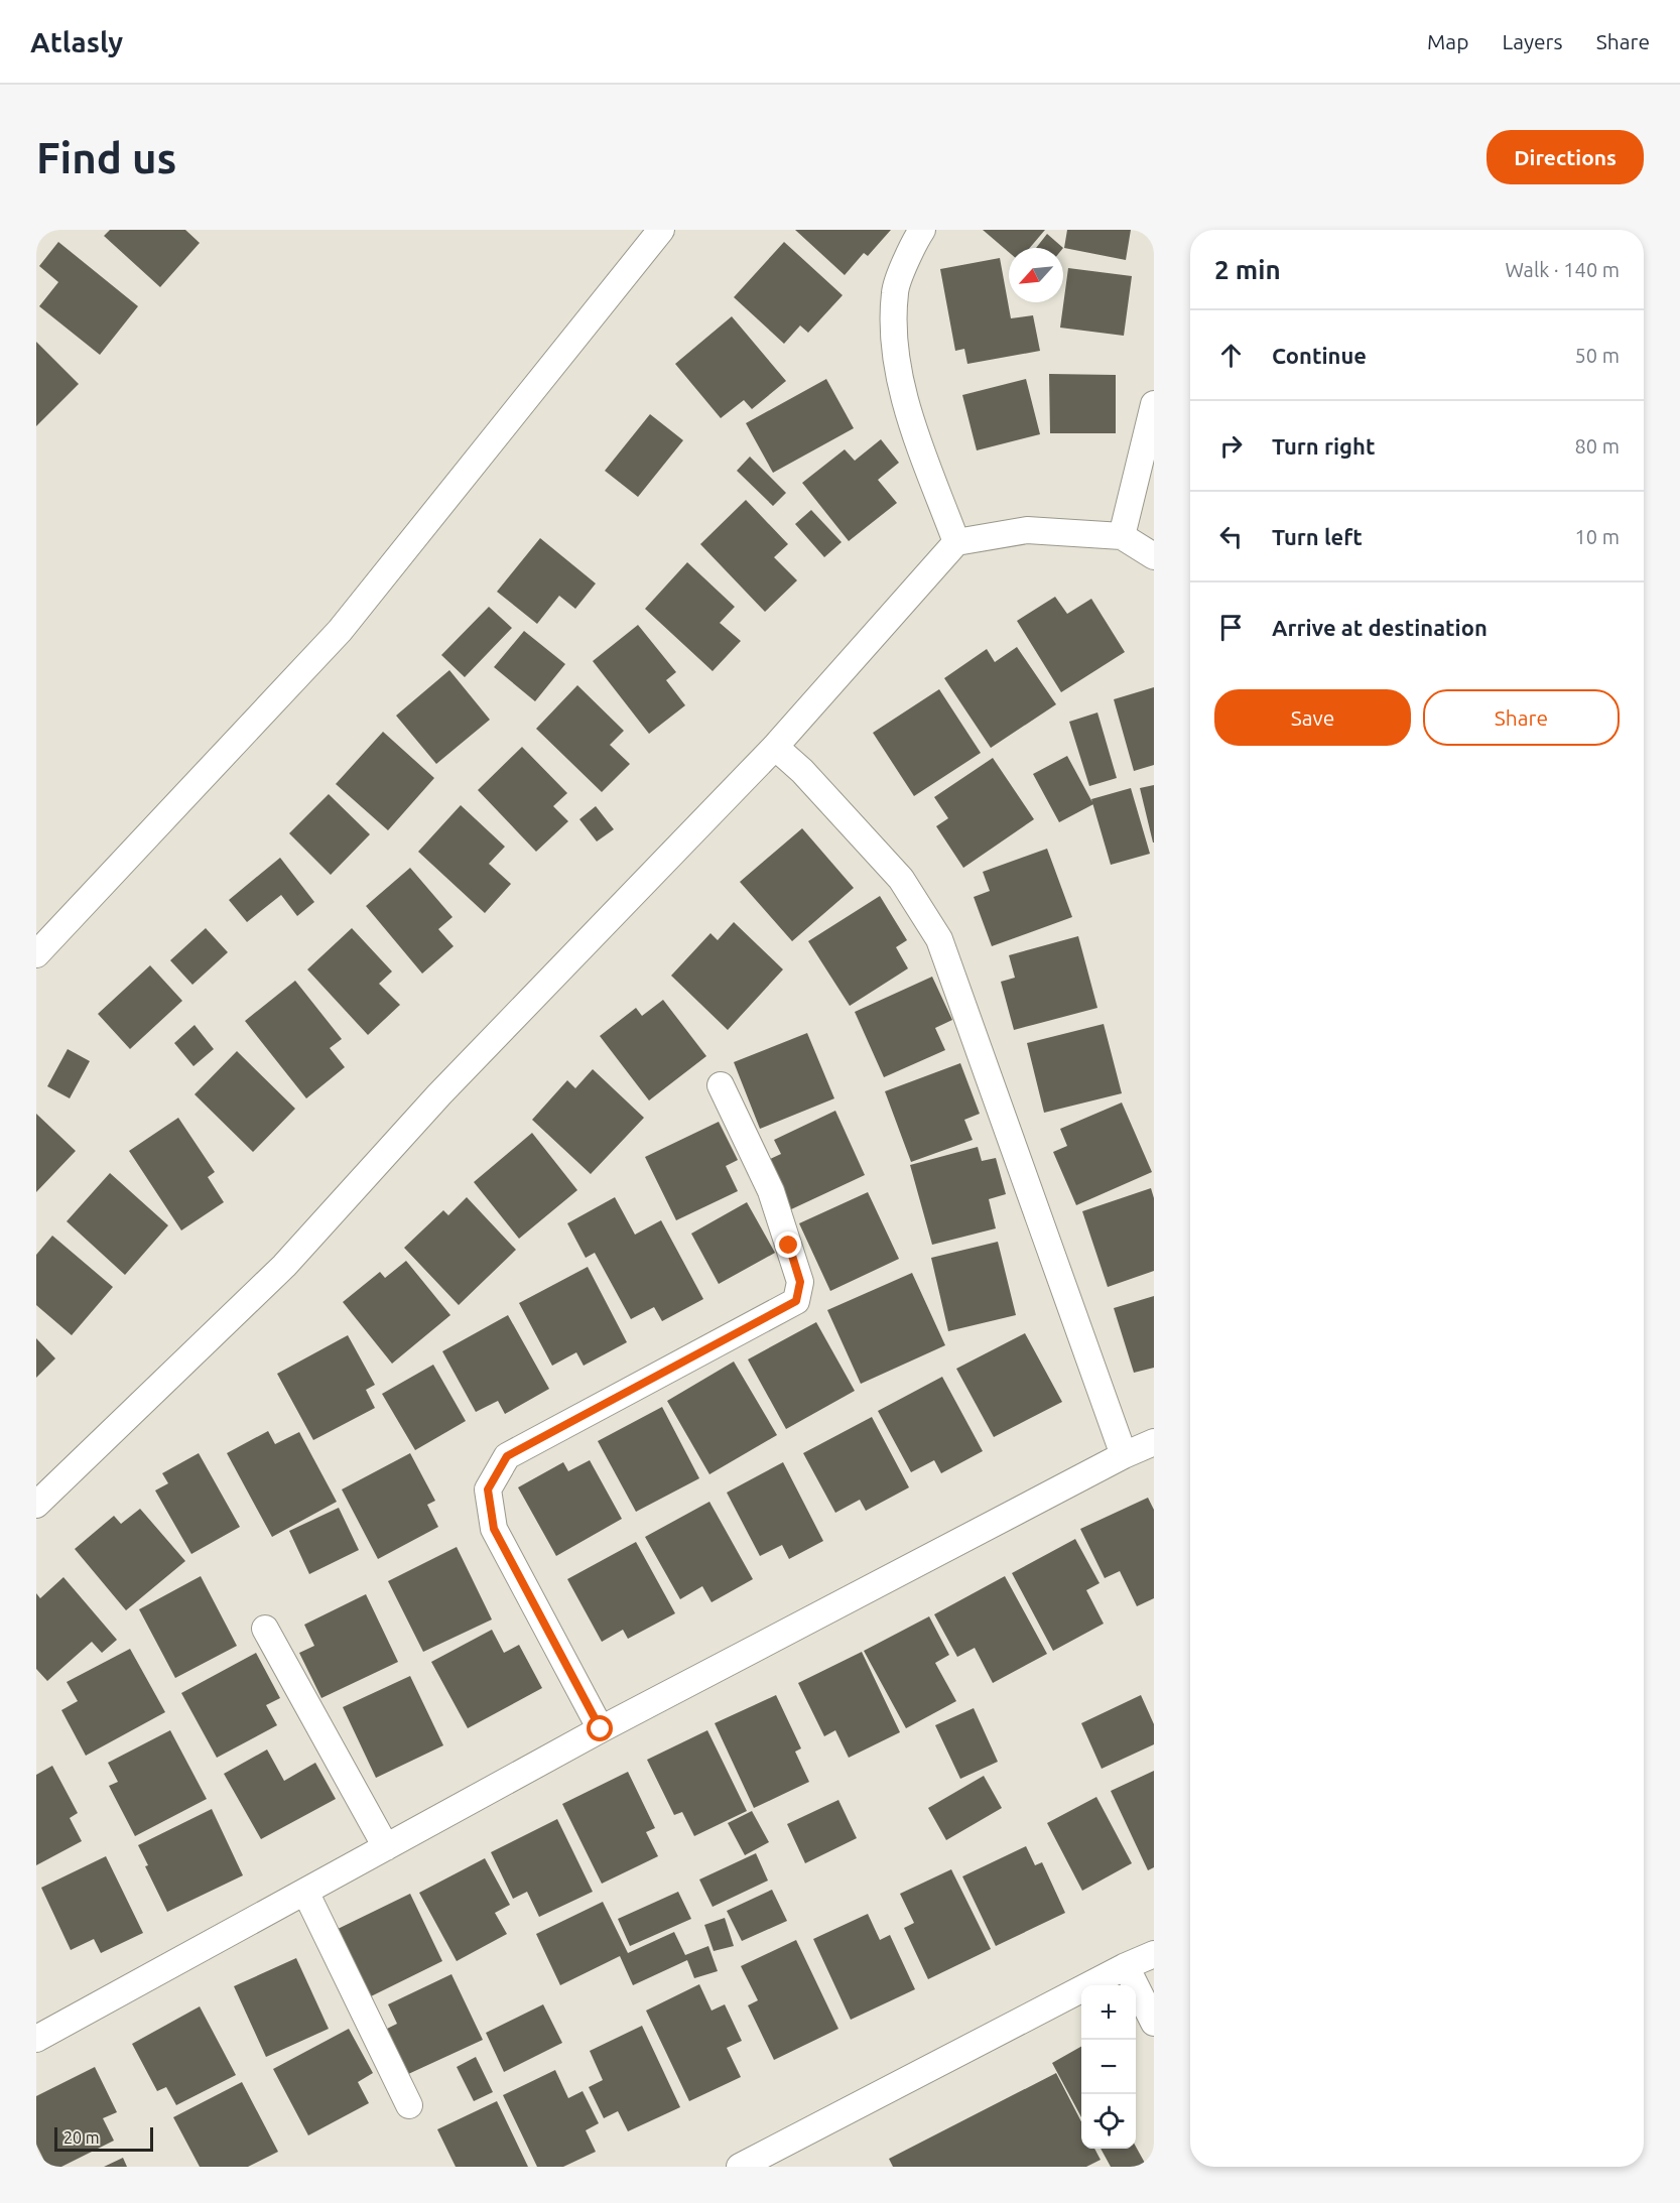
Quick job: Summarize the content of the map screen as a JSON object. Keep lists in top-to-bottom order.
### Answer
{
  "scale_bar": "20 m",
  "north": "bottom left",
  "page": {
    "header": "Atlasly",
    "nav": ["Map", "Layers", "Share"],
    "buttons": [
      "Directions",
      ["Save", "Share"]
    ],
    "title": "Find us",
    "heading": ["2 min", "Walk · 140 m"],
    "list": [
      ["Continue", "50 m"],
      ["Turn right", "80 m"],
      ["Turn left", "10 m"],
      "Arrive at destination"
    ],
    "map_buttons": ["+", "−"],
    "scale": "20 m"
  }
}
